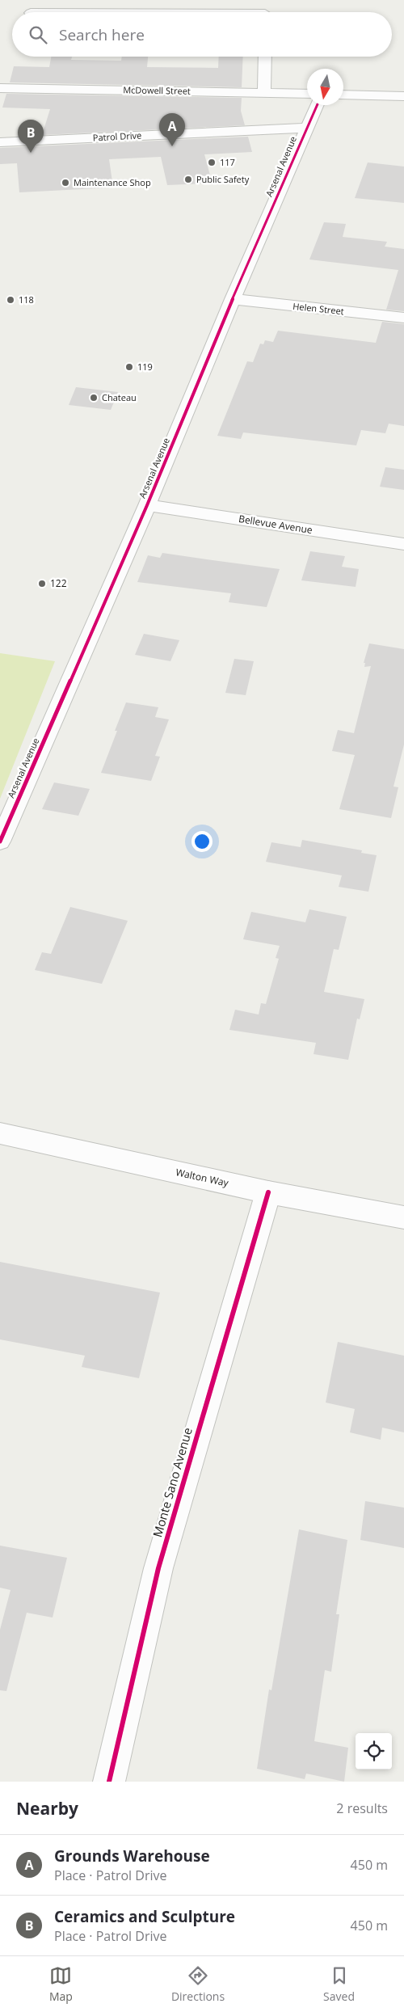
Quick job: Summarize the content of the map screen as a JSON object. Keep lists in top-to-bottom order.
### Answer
{
  "streets": {
    "street": [
      "McDowell Street",
      "Patrol Drive",
      "Arsenal Avenue",
      "Helen Street",
      "Bellevue Avenue",
      "Walton Way",
      "Monte Sano Avenue"
    ]
  },
  "crossings": [
    ["Patrol Drive", "Arsenal Avenue"],
    ["Arsenal Avenue", "Helen Street"],
    ["Arsenal Avenue", "Bellevue Avenue"],
    ["Walton Way", "Monte Sano Avenue"]
  ],
  "places": [
    "117",
    "Public Safety",
    "Maintenance Shop",
    "118",
    "119",
    "Chateau",
    "122"
  ],
  "north": "bottom",
  "page": {
    "search": "Search here",
    "pins": ["A", "B"],
    "heading": ["Nearby", "2 results"],
    "list": [
      {
        "mark": "A",
        "name": "Grounds Warehouse",
        "note": "Place · Patrol Drive",
        "value": "450 m"
      },
      {
        "mark": "B",
        "name": "Ceramics and Sculpture",
        "note": "Place · Patrol Drive",
        "value": "450 m"
      }
    ],
    "nav": ["Map", "Directions", "Saved"]
  }
}
